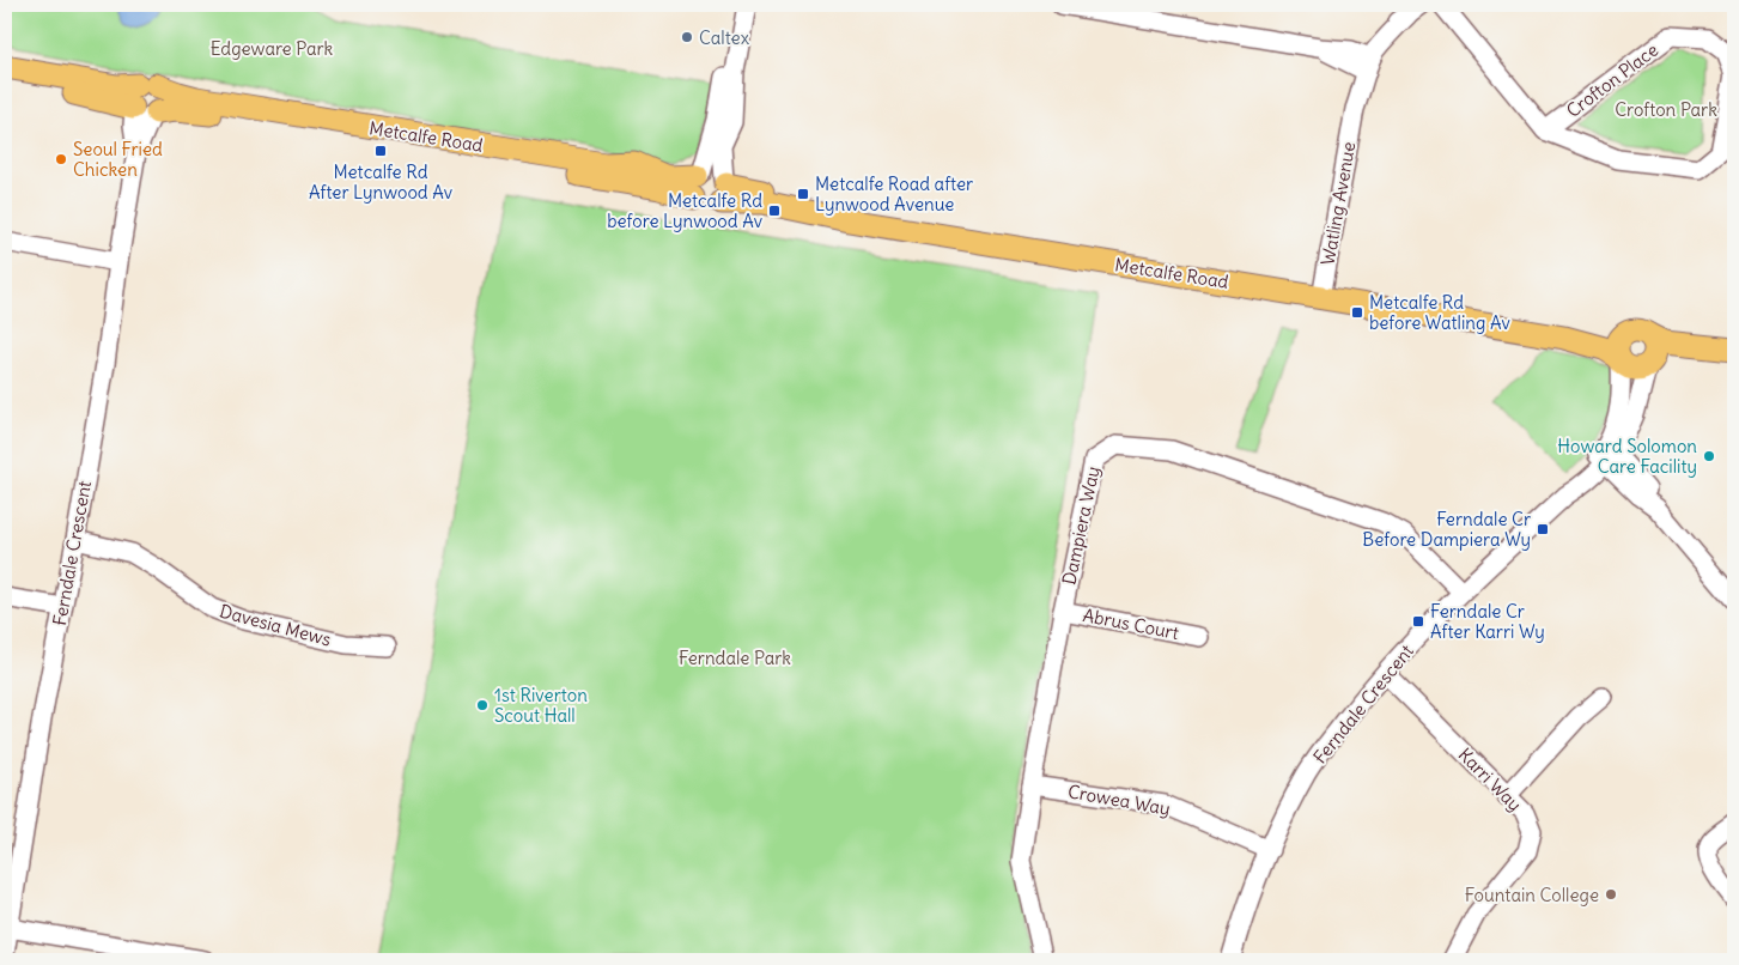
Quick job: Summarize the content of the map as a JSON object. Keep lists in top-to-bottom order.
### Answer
{
  "streets": {
    "main road": ["Metcalfe Road"],
    "street": [
      "Crofton Place",
      "Watling Avenue",
      "Dampiera Way",
      "Ferndale Crescent",
      "Abrus Court",
      "Davesia Mews",
      "Karri Way",
      "Crowea Way"
    ]
  },
  "crossings": [
    ["Metcalfe Road", "Watling Avenue"],
    ["Metcalfe Road", "Ferndale Crescent"],
    ["Dampiera Way", "Ferndale Crescent"],
    ["Dampiera Way", "Abrus Court"],
    ["Dampiera Way", "Crowea Way"],
    ["Ferndale Crescent", "Davesia Mews"],
    ["Ferndale Crescent", "Karri Way"],
    ["Ferndale Crescent", "Crowea Way"]
  ],
  "parks": ["Edgeware Park", "Crofton Park", "Ferndale Park"],
  "places": {
    "other": [
      "Caltex",
      "Seoul Fried Chicken",
      "Howard Solomon Care Facility",
      "1st Riverton Scout Hall",
      "Fountain College"
    ],
    "transit": [
      "Metcalfe Rd After Lynwood Av",
      "Metcalfe Road after Lynwood Avenue",
      "Metcalfe Rd before Lynwood Av",
      "Metcalfe Rd before Watling Av",
      "Ferndale Cr Before Dampiera Wy",
      "Ferndale Cr After Karri Wy"
    ]
  }
}
